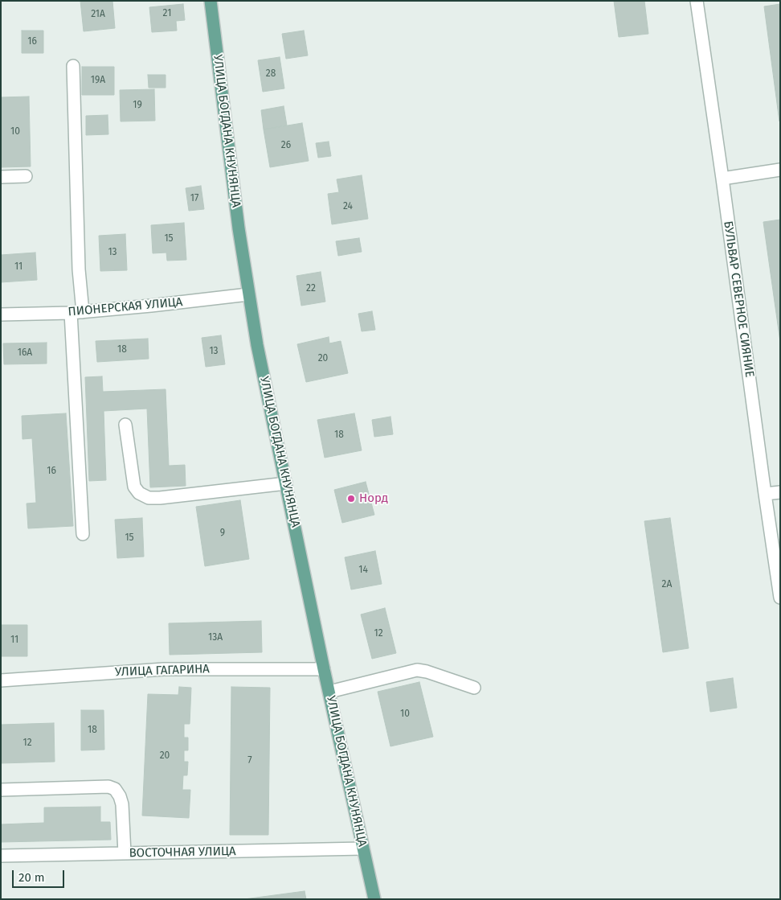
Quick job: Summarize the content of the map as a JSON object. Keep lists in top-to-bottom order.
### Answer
{
  "streets": {
    "main road": ["УЛИЦА БОГДАНА КНУНЯНЦА"],
    "street": [
      "БУЛЬВАР СЕВЕРНОЕ СИЯНИЕ",
      "ПИОНЕРСКАЯ УЛИЦА",
      "УЛИЦА ГАГАРИНА",
      "ВОСТОЧНАЯ УЛИЦА"
    ]
  },
  "crossings": [
    ["УЛИЦА БОГДАНА КНУНЯНЦА", "ПИОНЕРСКАЯ УЛИЦА"],
    ["УЛИЦА БОГДАНА КНУНЯНЦА", "УЛИЦА ГАГАРИНА"],
    ["УЛИЦА БОГДАНА КНУНЯНЦА", "ВОСТОЧНАЯ УЛИЦА"]
  ],
  "places": ["Норд"],
  "house_numbers": [
    "21",
    "21А",
    "16",
    "28",
    "19А",
    "19",
    "10",
    "26",
    "17",
    "24",
    "15",
    "13",
    "11",
    "22",
    "18",
    "13",
    "16А",
    "20",
    "18",
    "16",
    "9",
    "15",
    "14",
    "2А",
    "12",
    "13А",
    "11",
    "10",
    "18",
    "12",
    "20",
    "7"
  ],
  "scale_bar": "20 m"
}
